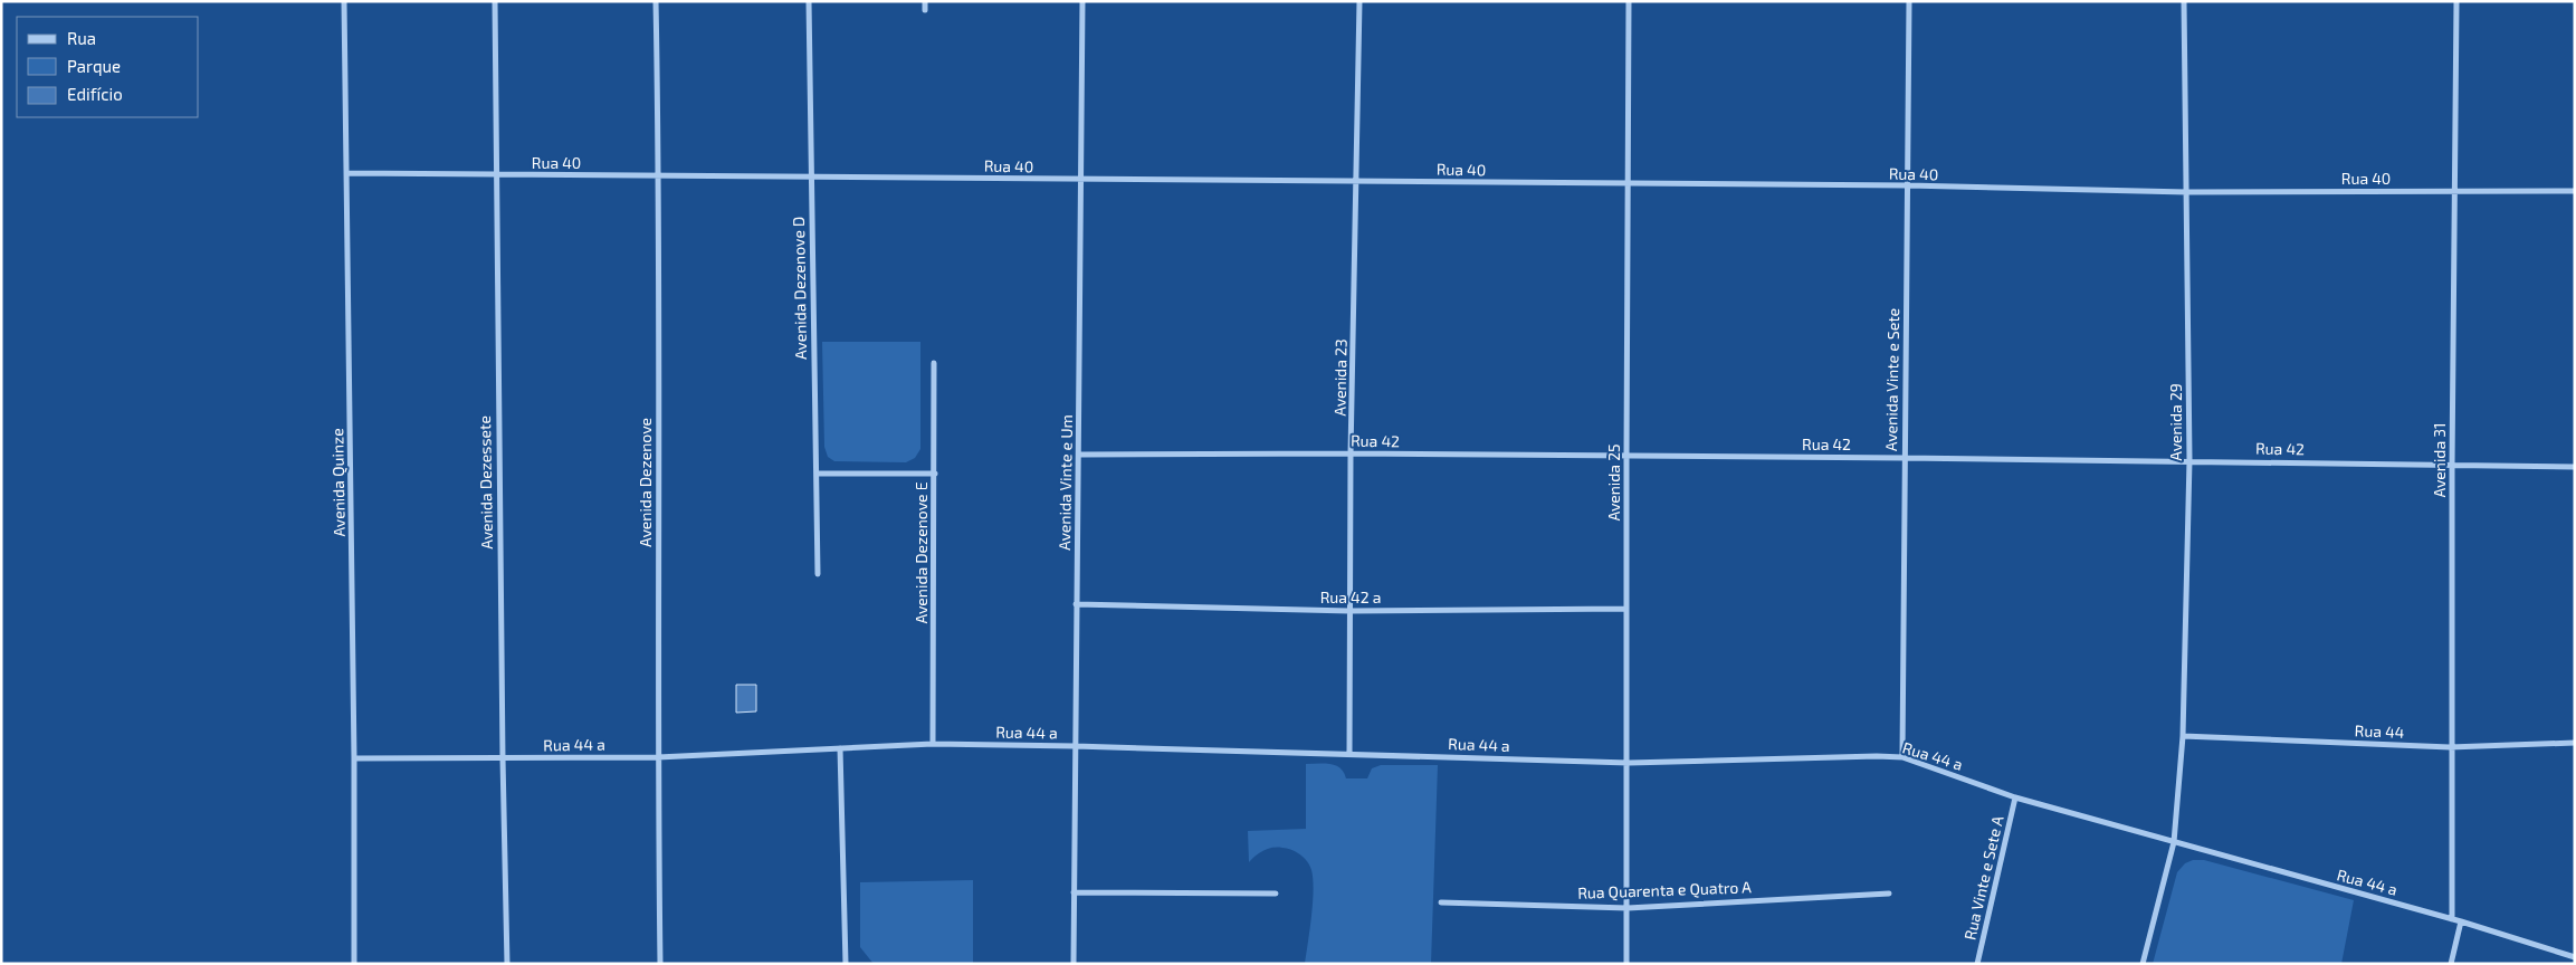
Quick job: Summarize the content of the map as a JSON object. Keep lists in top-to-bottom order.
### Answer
{
  "streets": {
    "street": [
      "Rua 40",
      "Avenida Dezenove D",
      "Avenida 23",
      "Avenida Vinte e Sete",
      "Avenida 29",
      "Rua 42",
      "Avenida 31",
      "Avenida Quinze",
      "Avenida Dezessete",
      "Avenida Dezenove",
      "Avenida Vinte e Um",
      "Avenida 25",
      "Avenida Dezenove E",
      "Rua 42 a",
      "Rua 44",
      "Rua 44 a",
      "Rua Vinte e Sete A",
      "Rua Quarenta e Quatro A"
    ]
  },
  "crossings": [
    ["Rua 40", "Avenida Dezenove D"],
    ["Rua 40", "Avenida 23"],
    ["Rua 40", "Avenida Vinte e Sete"],
    ["Rua 40", "Avenida 29"],
    ["Rua 40", "Avenida 31"],
    ["Rua 40", "Avenida Quinze"],
    ["Rua 40", "Avenida Dezessete"],
    ["Rua 40", "Avenida Dezenove"],
    ["Rua 40", "Avenida Vinte e Um"],
    ["Rua 40", "Avenida 25"],
    ["Avenida 23", "Rua 42"],
    ["Avenida 23", "Rua 42 a"],
    ["Avenida 23", "Rua 44 a"],
    ["Avenida Vinte e Sete", "Rua 42"],
    ["Avenida Vinte e Sete", "Rua 44 a"],
    ["Avenida 29", "Rua 42"],
    ["Avenida 29", "Rua 44"],
    ["Avenida 29", "Rua 44 a"],
    ["Rua 42", "Avenida 31"],
    ["Rua 42", "Avenida Vinte e Um"],
    ["Rua 42", "Avenida 25"],
    ["Avenida 31", "Rua 44"],
    ["Avenida 31", "Rua 44 a"],
    ["Avenida Quinze", "Rua 44 a"],
    ["Avenida Dezessete", "Rua 44 a"],
    ["Avenida Dezenove", "Rua 44 a"],
    ["Avenida Vinte e Um", "Rua 42 a"],
    ["Avenida Vinte e Um", "Rua 44 a"],
    ["Avenida 25", "Rua 42 a"],
    ["Avenida 25", "Rua 44 a"],
    ["Avenida 25", "Rua Quarenta e Quatro A"],
    ["Avenida Dezenove E", "Rua 44 a"],
    ["Rua 44 a", "Rua Vinte e Sete A"]
  ],
  "legend": ["Rua", "Parque", "Edifício"]
}
